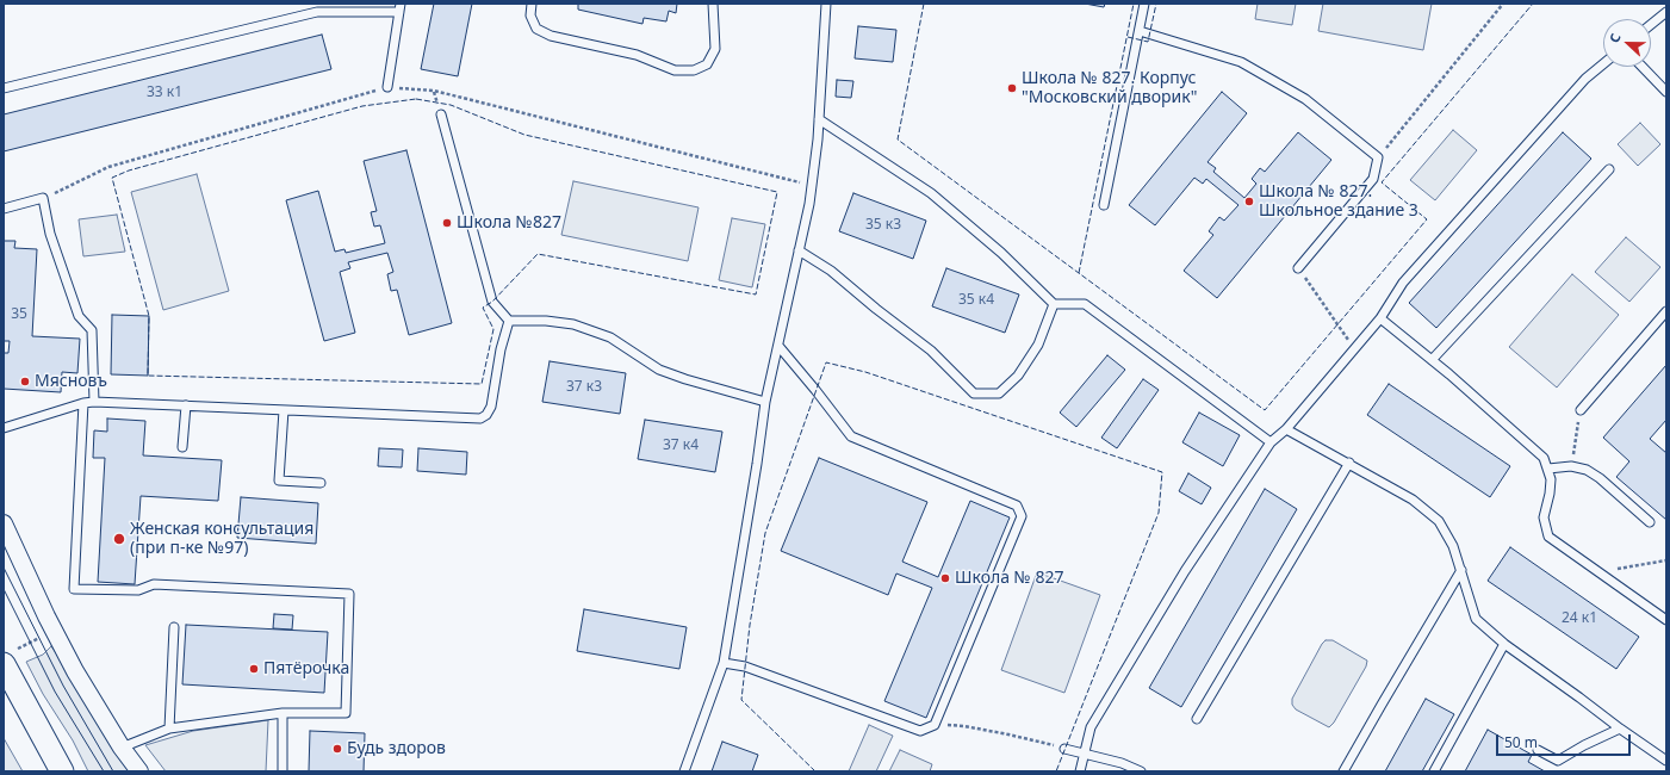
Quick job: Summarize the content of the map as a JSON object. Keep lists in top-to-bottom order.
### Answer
{
  "places": [
    "Школа № 827. Корпус \"Московский дворик\"",
    "Школа № 827. Школьное здание 3",
    "Школа №827",
    "Мясновъ",
    "Женская консультация (при п-ке №97)",
    "Школа № 827",
    "Пятёрочка",
    "Будь здоров"
  ],
  "house_numbers": [
    "33 к1",
    "35 к3",
    "35 к4",
    "35",
    "37 к3",
    "37 к4",
    "24 к1"
  ],
  "scale_bar": "50 m",
  "north": "left"
}
